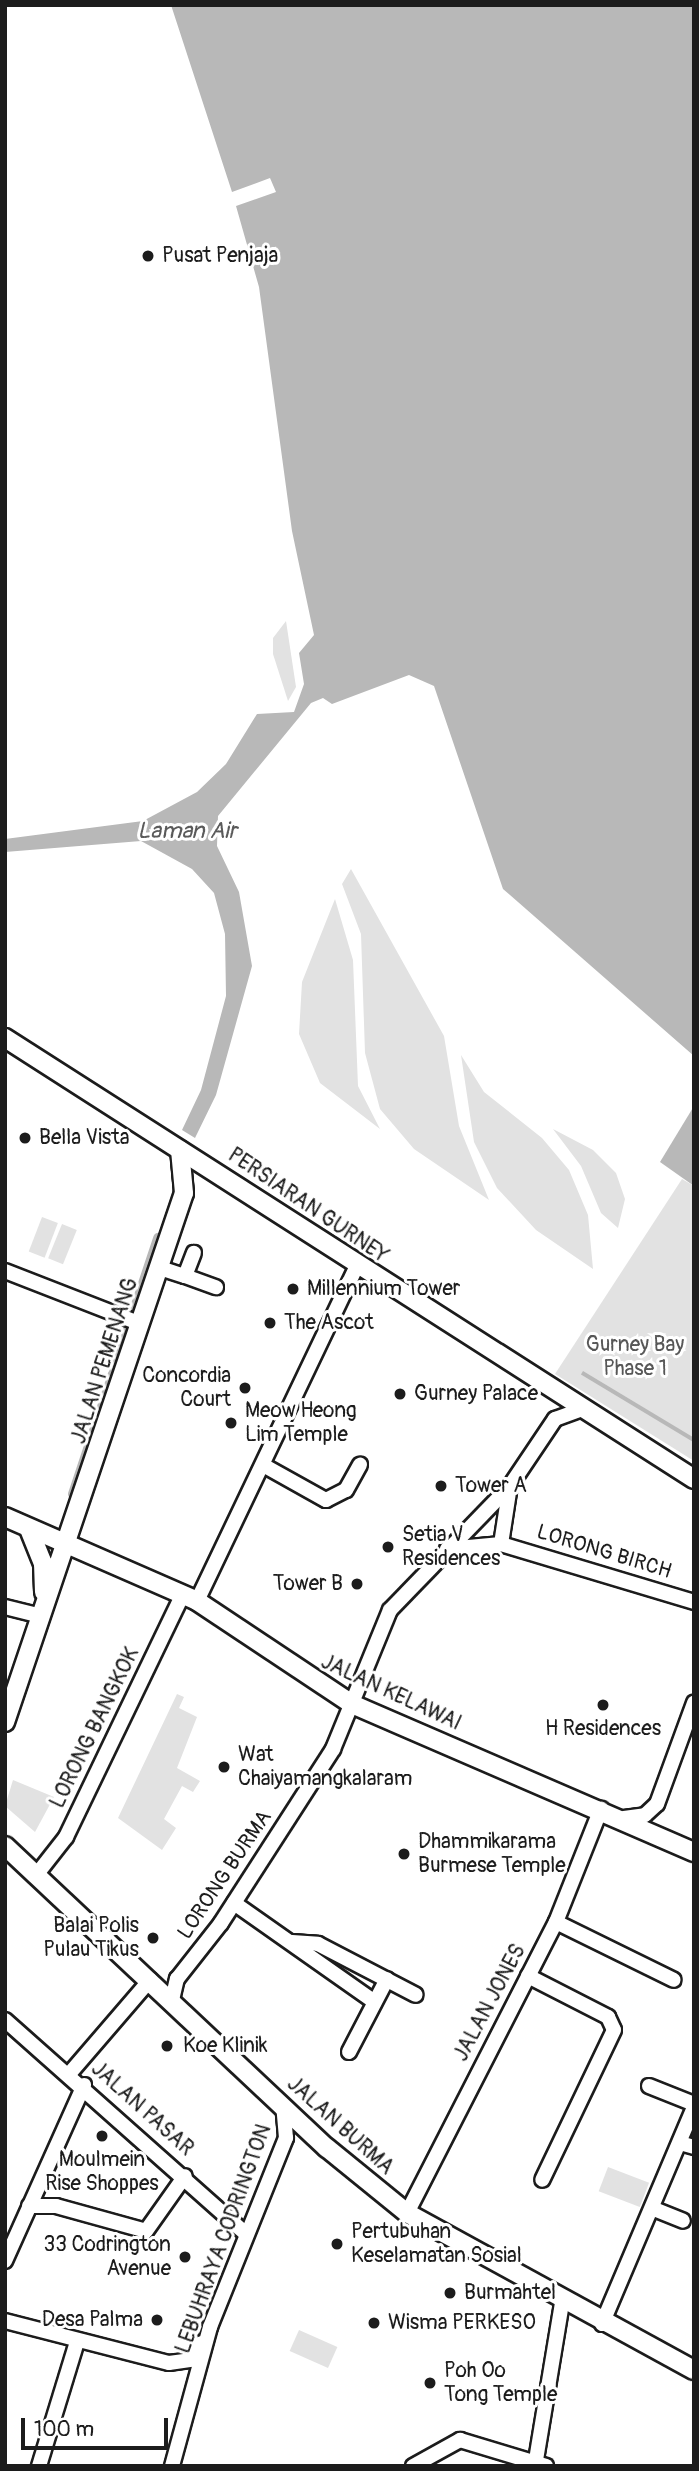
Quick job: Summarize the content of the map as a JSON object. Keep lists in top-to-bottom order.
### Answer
{
  "streets": {
    "main road": [
      "PERSIARAN GURNEY",
      "JALAN PEMENANG",
      "JALAN KELAWAI",
      "JALAN BURMA"
    ],
    "street": [
      "LORONG BIRCH",
      "LORONG BANGKOK",
      "LORONG BURMA",
      "JALAN JONES",
      "JALAN PASAR",
      "LEBUHRAYA CODRINGTON"
    ]
  },
  "crossings": [
    ["PERSIARAN GURNEY", "JALAN PEMENANG"],
    ["PERSIARAN GURNEY", "LORONG BANGKOK"],
    ["PERSIARAN GURNEY", "LORONG BURMA"],
    ["JALAN PEMENANG", "JALAN KELAWAI"],
    ["LORONG BIRCH", "LORONG BURMA"],
    ["JALAN KELAWAI", "LORONG BANGKOK"],
    ["JALAN KELAWAI", "LORONG BURMA"],
    ["JALAN KELAWAI", "JALAN JONES"],
    ["LORONG BANGKOK", "JALAN BURMA"],
    ["LORONG BURMA", "JALAN BURMA"],
    ["JALAN JONES", "JALAN BURMA"],
    ["JALAN PASAR", "LEBUHRAYA CODRINGTON"],
    ["JALAN BURMA", "LEBUHRAYA CODRINGTON"]
  ],
  "water": ["Laman Air"],
  "parks": ["Gurney Bay Phase 1"],
  "places": [
    "Pusat Penjaja",
    "Bella Vista",
    "Millennium Tower",
    "The Ascot",
    "Concordia Court",
    "Gurney Palace",
    "Meow Heong Lim Temple",
    "Tower A",
    "Setia V Residences",
    "Tower B",
    "H Residences",
    "Wat Chaiyamangkalaram",
    "Dhammikarama Burmese Temple",
    "Balai Polis Pulau Tikus",
    "Koe Klinik",
    "Moulmein Rise Shoppes",
    "Pertubuhan Keselamatan Sosial",
    "33 Codrington Avenue",
    "Burmahtel",
    "Desa Palma",
    "Wisma PERKESO",
    "Poh Oo Tong Temple"
  ],
  "scale_bar": "100 m"
}
